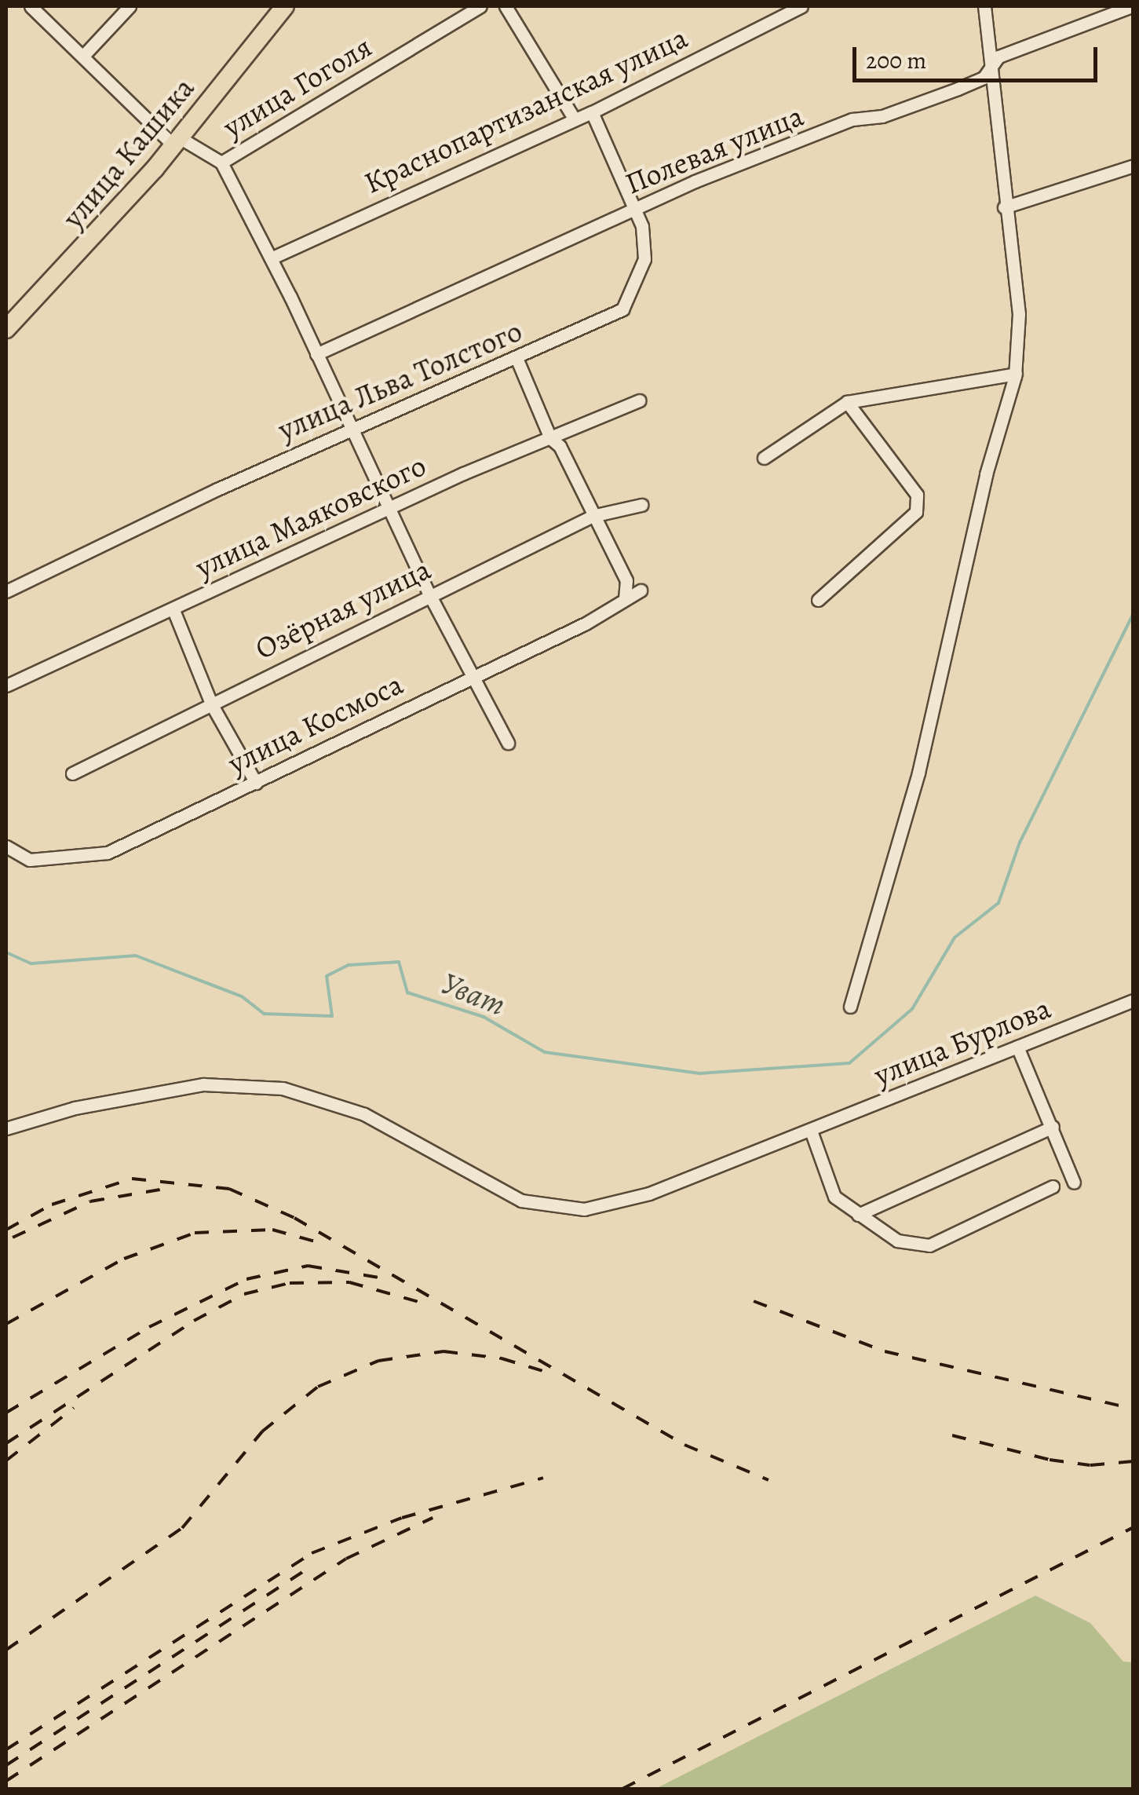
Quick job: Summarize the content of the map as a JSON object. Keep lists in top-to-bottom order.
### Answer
{
  "streets": {
    "highway": ["улица Кашика"],
    "street": [
      "улица Гоголя",
      "Краснопартизанская улица",
      "Полевая улица",
      "улица Льва Толстого",
      "улица Маяковского",
      "Озёрная улица",
      "улица Космоса",
      "улица Бурлова"
    ]
  },
  "crossings": [
    ["Краснопартизанская улица", "улица Льва Толстого"],
    ["Полевая улица", "улица Льва Толстого"]
  ],
  "water": ["Уват"],
  "scale_bar": "200 m"
}
